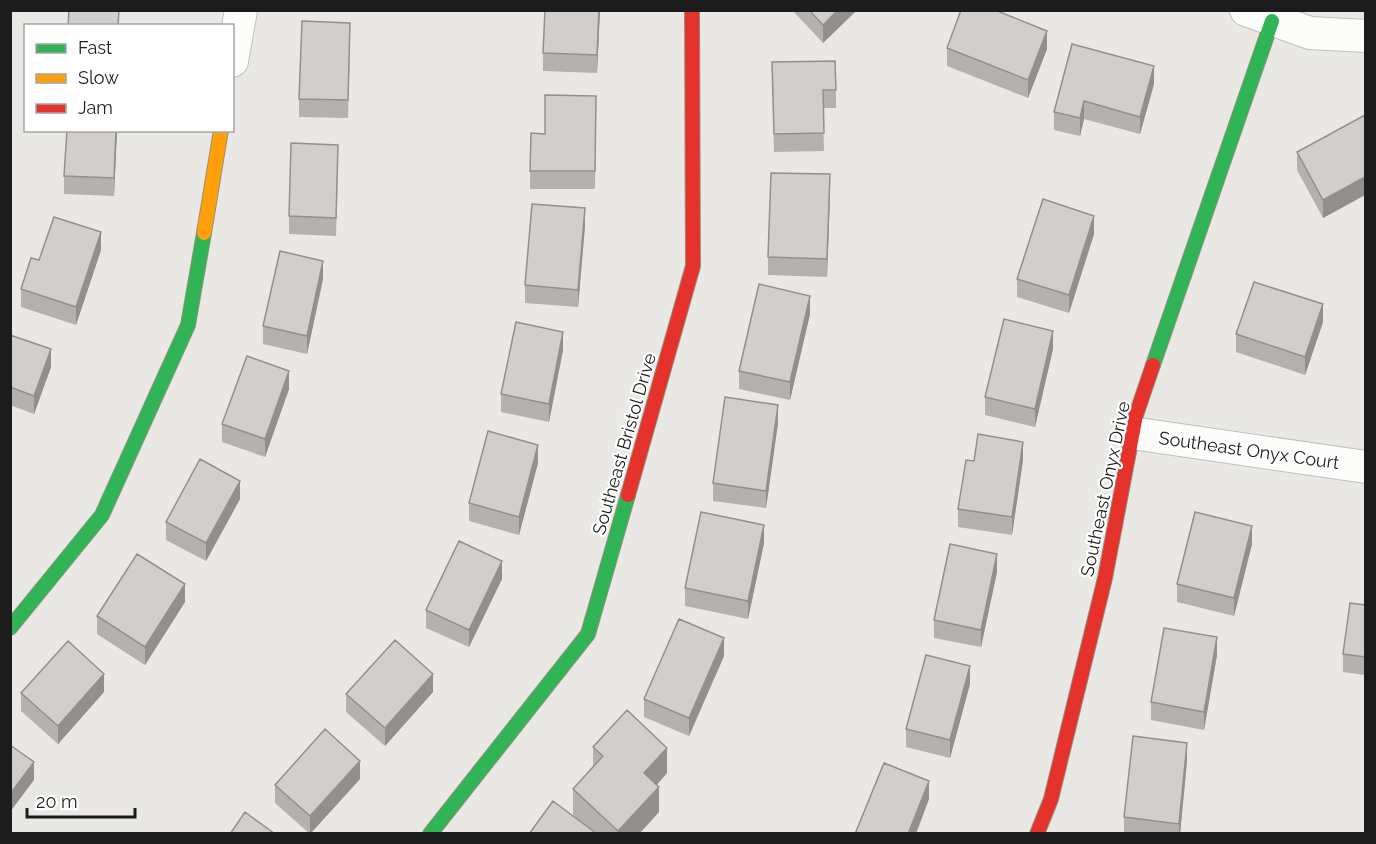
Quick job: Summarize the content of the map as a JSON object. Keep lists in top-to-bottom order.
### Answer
{
  "streets": {
    "street": ["Southeast Bristol Drive", "Southeast Onyx Court", "Southeast Onyx Drive"]
  },
  "crossings": [
    ["Southeast Onyx Court", "Southeast Onyx Drive"]
  ],
  "legend": ["Fast", "Slow", "Jam"],
  "scale_bar": "20 m"
}
